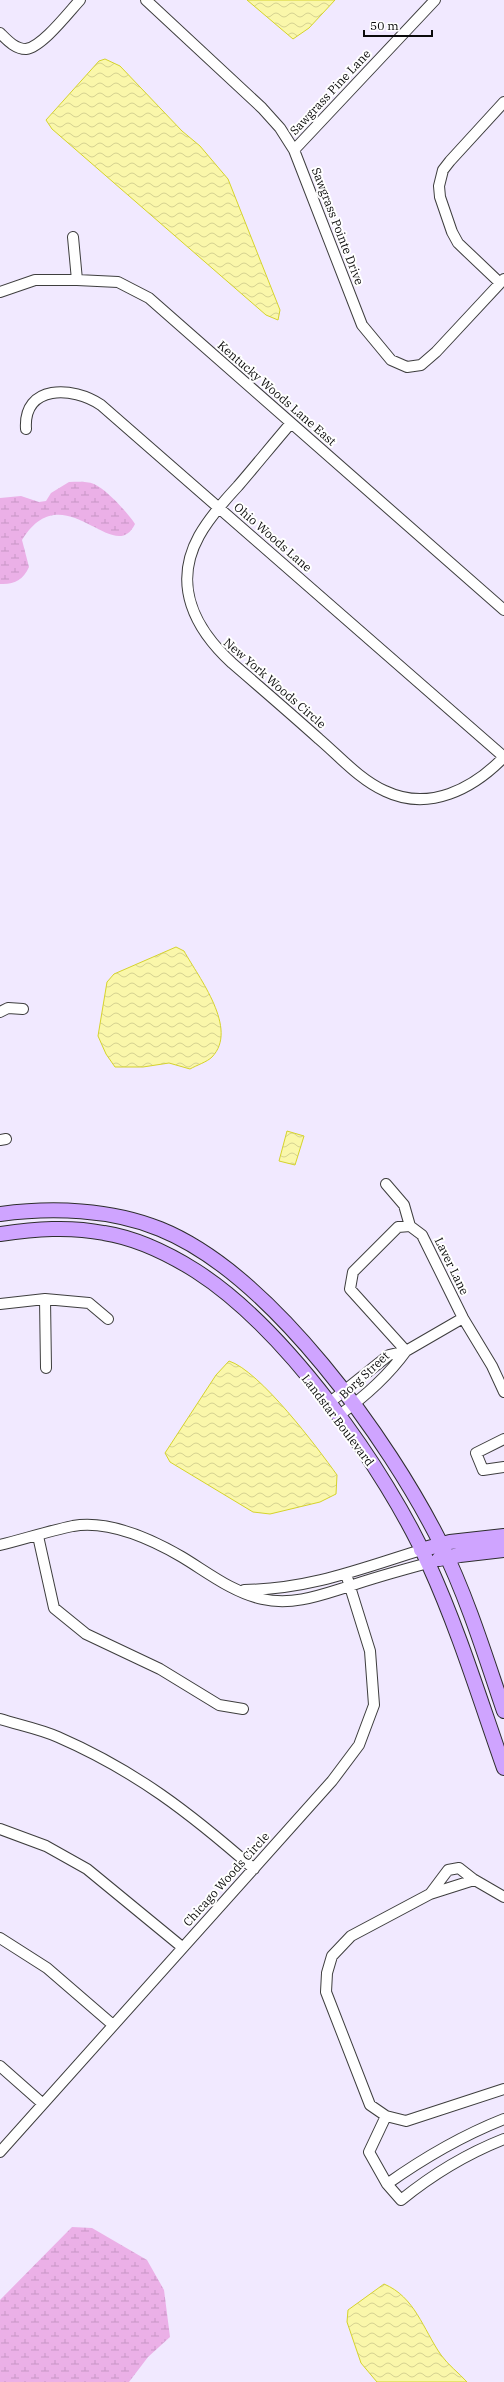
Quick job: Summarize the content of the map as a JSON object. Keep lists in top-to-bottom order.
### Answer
{
  "streets": {
    "street": [
      "Sawgrass Pine Lane",
      "Sawgrass Pointe Drive",
      "Kentucky Woods Lane East",
      "Ohio Woods Lane",
      "New York Woods Circle",
      "Laver Lane",
      "Borg Street",
      "Landstar Boulevard",
      "Chicago Woods Circle"
    ]
  },
  "crossings": [
    ["Sawgrass Pine Lane", "Sawgrass Pointe Drive"],
    ["Kentucky Woods Lane East", "New York Woods Circle"],
    ["Ohio Woods Lane", "New York Woods Circle"],
    ["Laver Lane", "Borg Street"],
    ["Borg Street", "Landstar Boulevard"]
  ],
  "scale_bar": "50 m"
}
